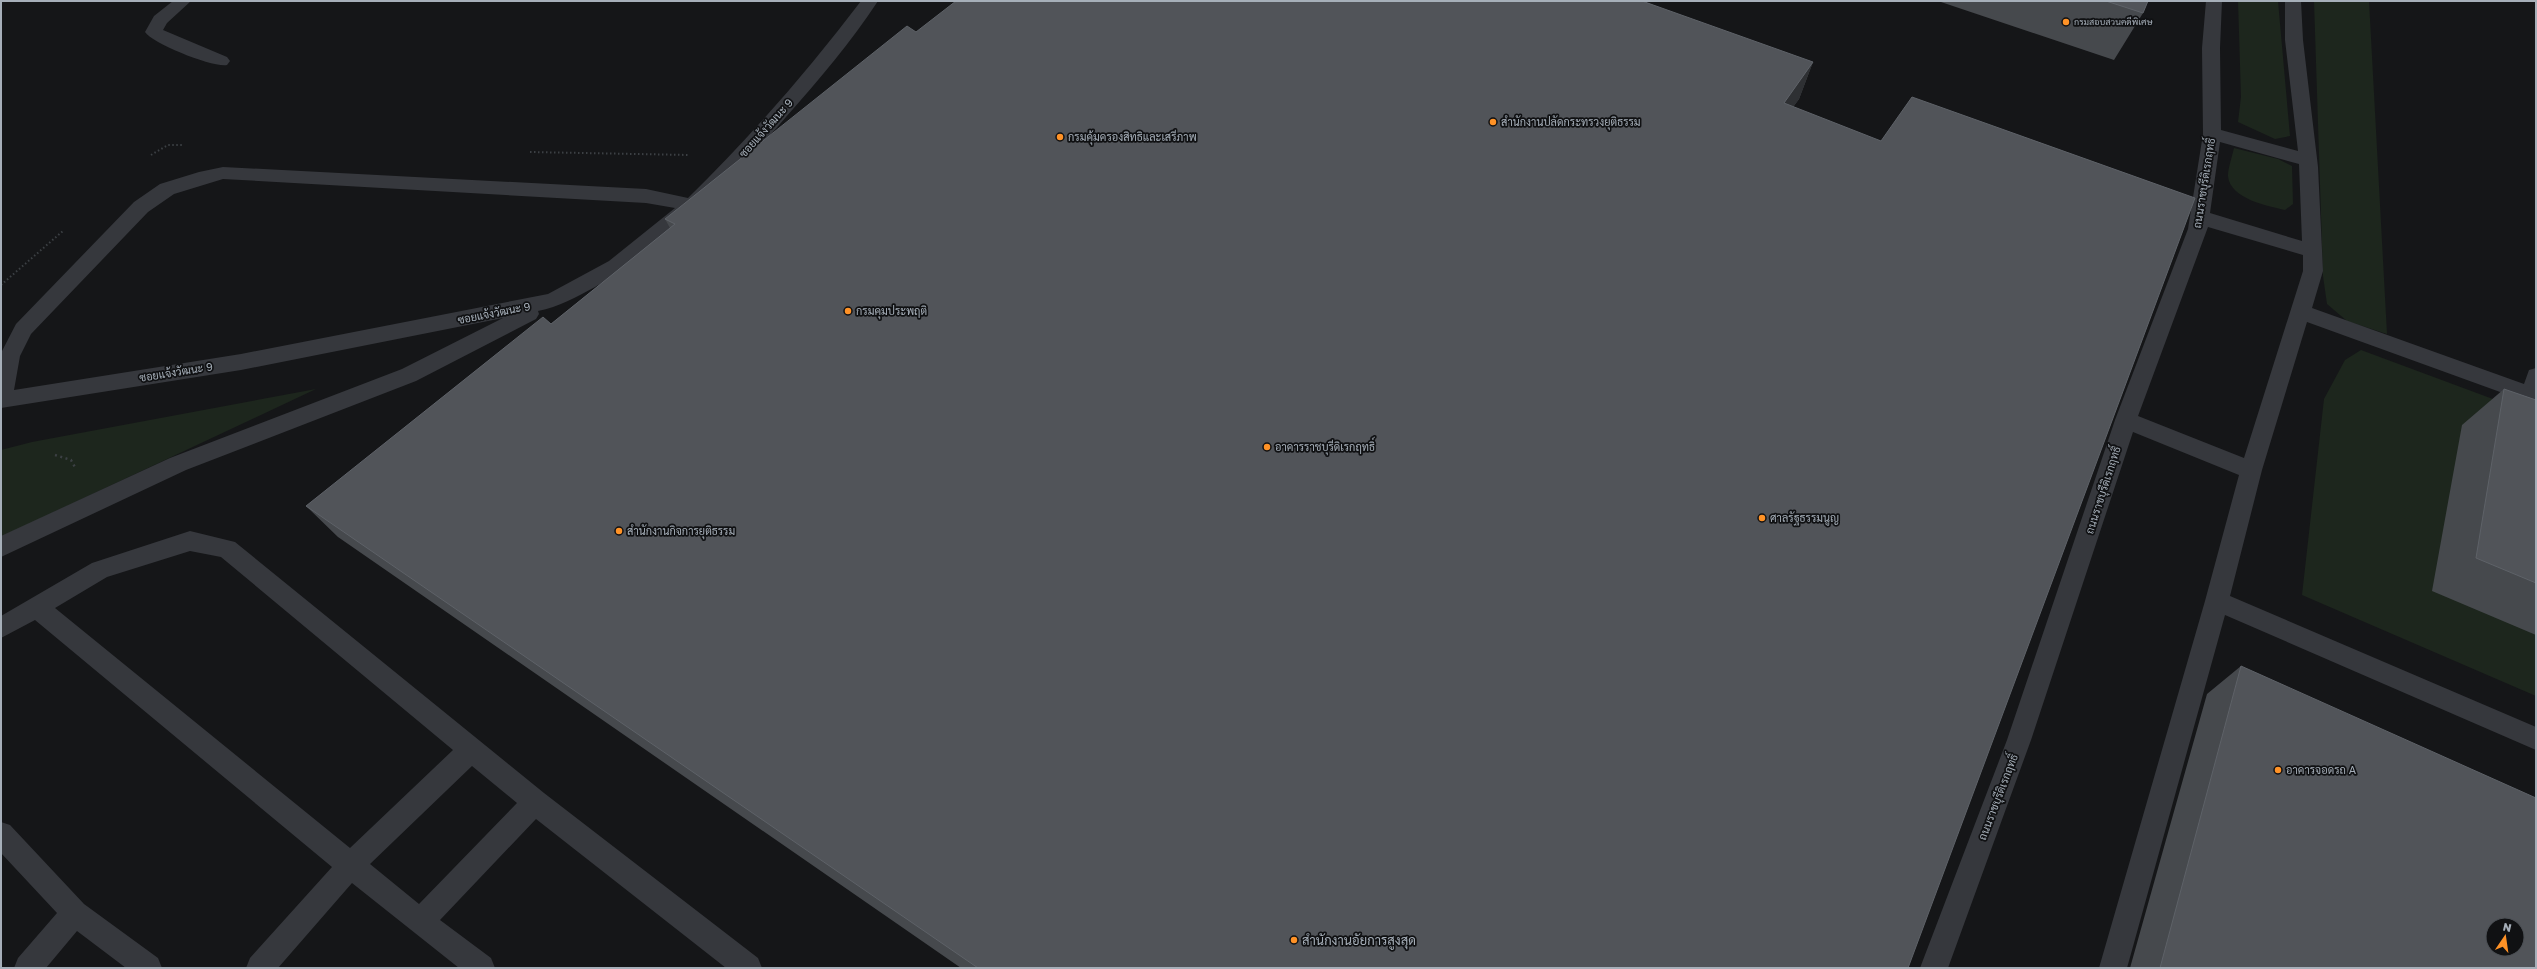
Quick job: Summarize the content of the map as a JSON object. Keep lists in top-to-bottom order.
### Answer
{
  "streets": {
    "street": ["ซอยแจ้งวัฒนะ 9", "ถนนราชบุรีดิเรกฤทธิ์"]
  },
  "places": [
    "กรมสอบสวนคดีพิเศษ",
    "สำนักงานปลัดกระทรวงยุติธรรม",
    "กรมคุ้มครองสิทธิและเสรีภาพ",
    "กรมคุมประพฤติ",
    "อาคารราชบุรีดิเรกฤทธิ์",
    "ศาลรัฐธรรมนูญ",
    "สำนักงานกิจการยุติธรรม",
    "อาคารจอดรถ A",
    "สำนักงานอัยการสูงสุด"
  ],
  "north": "top"
}
